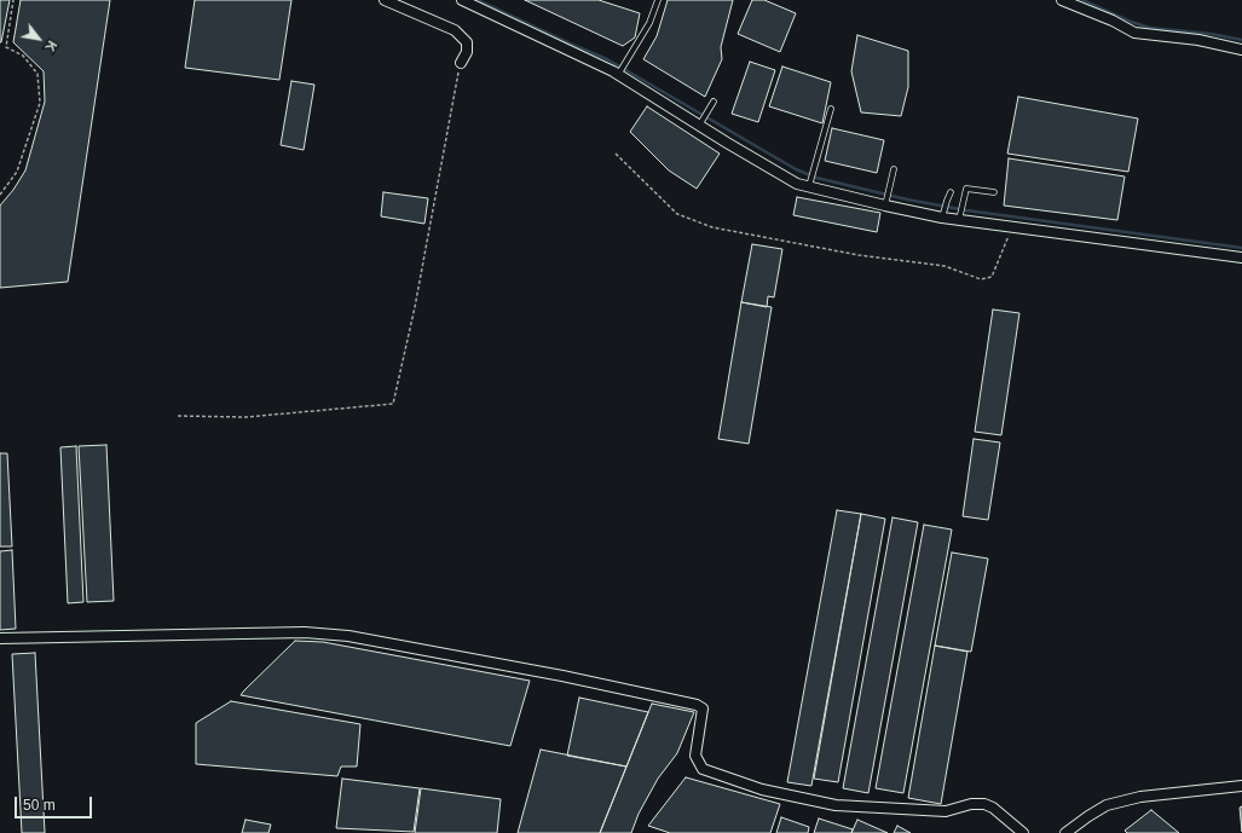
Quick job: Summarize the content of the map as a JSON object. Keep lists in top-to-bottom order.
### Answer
{
  "scale_bar": "50 m",
  "north": "bottom right"
}
